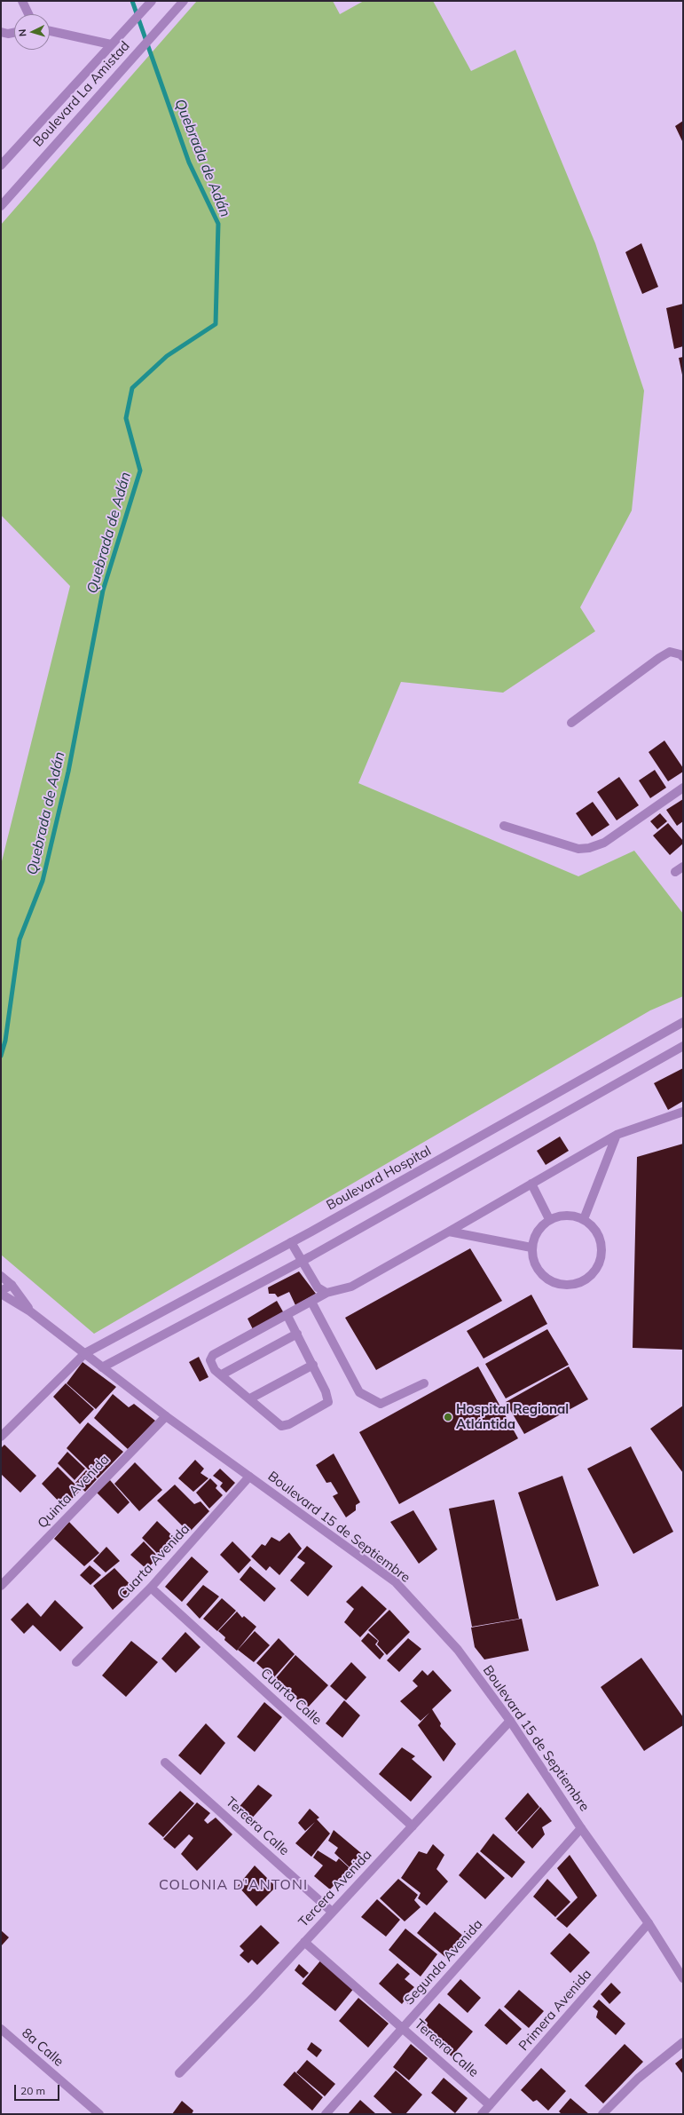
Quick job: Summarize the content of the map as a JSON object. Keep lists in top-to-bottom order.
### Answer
{
  "streets": {
    "street": [
      "Boulevard La Amistad",
      "Boulevard Hospital",
      "Quinta Avenida",
      "Boulevard 15 de Septiembre",
      "Cuarta Avenida",
      "Cuarta Calle",
      "Tercera Calle",
      "Tercera Avenida",
      "Segunda Avenida",
      "Primera Avenida",
      "8a Calle"
    ]
  },
  "crossings": [
    ["Boulevard Hospital", "Boulevard 15 de Septiembre"],
    ["Quinta Avenida", "Boulevard 15 de Septiembre"],
    ["Boulevard 15 de Septiembre", "Cuarta Avenida"],
    ["Boulevard 15 de Septiembre", "Tercera Avenida"],
    ["Boulevard 15 de Septiembre", "Segunda Avenida"],
    ["Boulevard 15 de Septiembre", "Primera Avenida"],
    ["Cuarta Avenida", "Cuarta Calle"],
    ["Cuarta Calle", "Tercera Avenida"],
    ["Tercera Calle", "Tercera Avenida"],
    ["Tercera Calle", "Segunda Avenida"],
    ["Tercera Calle", "Primera Avenida"]
  ],
  "districts": ["COLONIA D'ANTONI"],
  "water": ["Quebrada de Adán"],
  "places": ["Hospital Regional Atlántida"],
  "scale_bar": "20 m",
  "north": "left"
}
